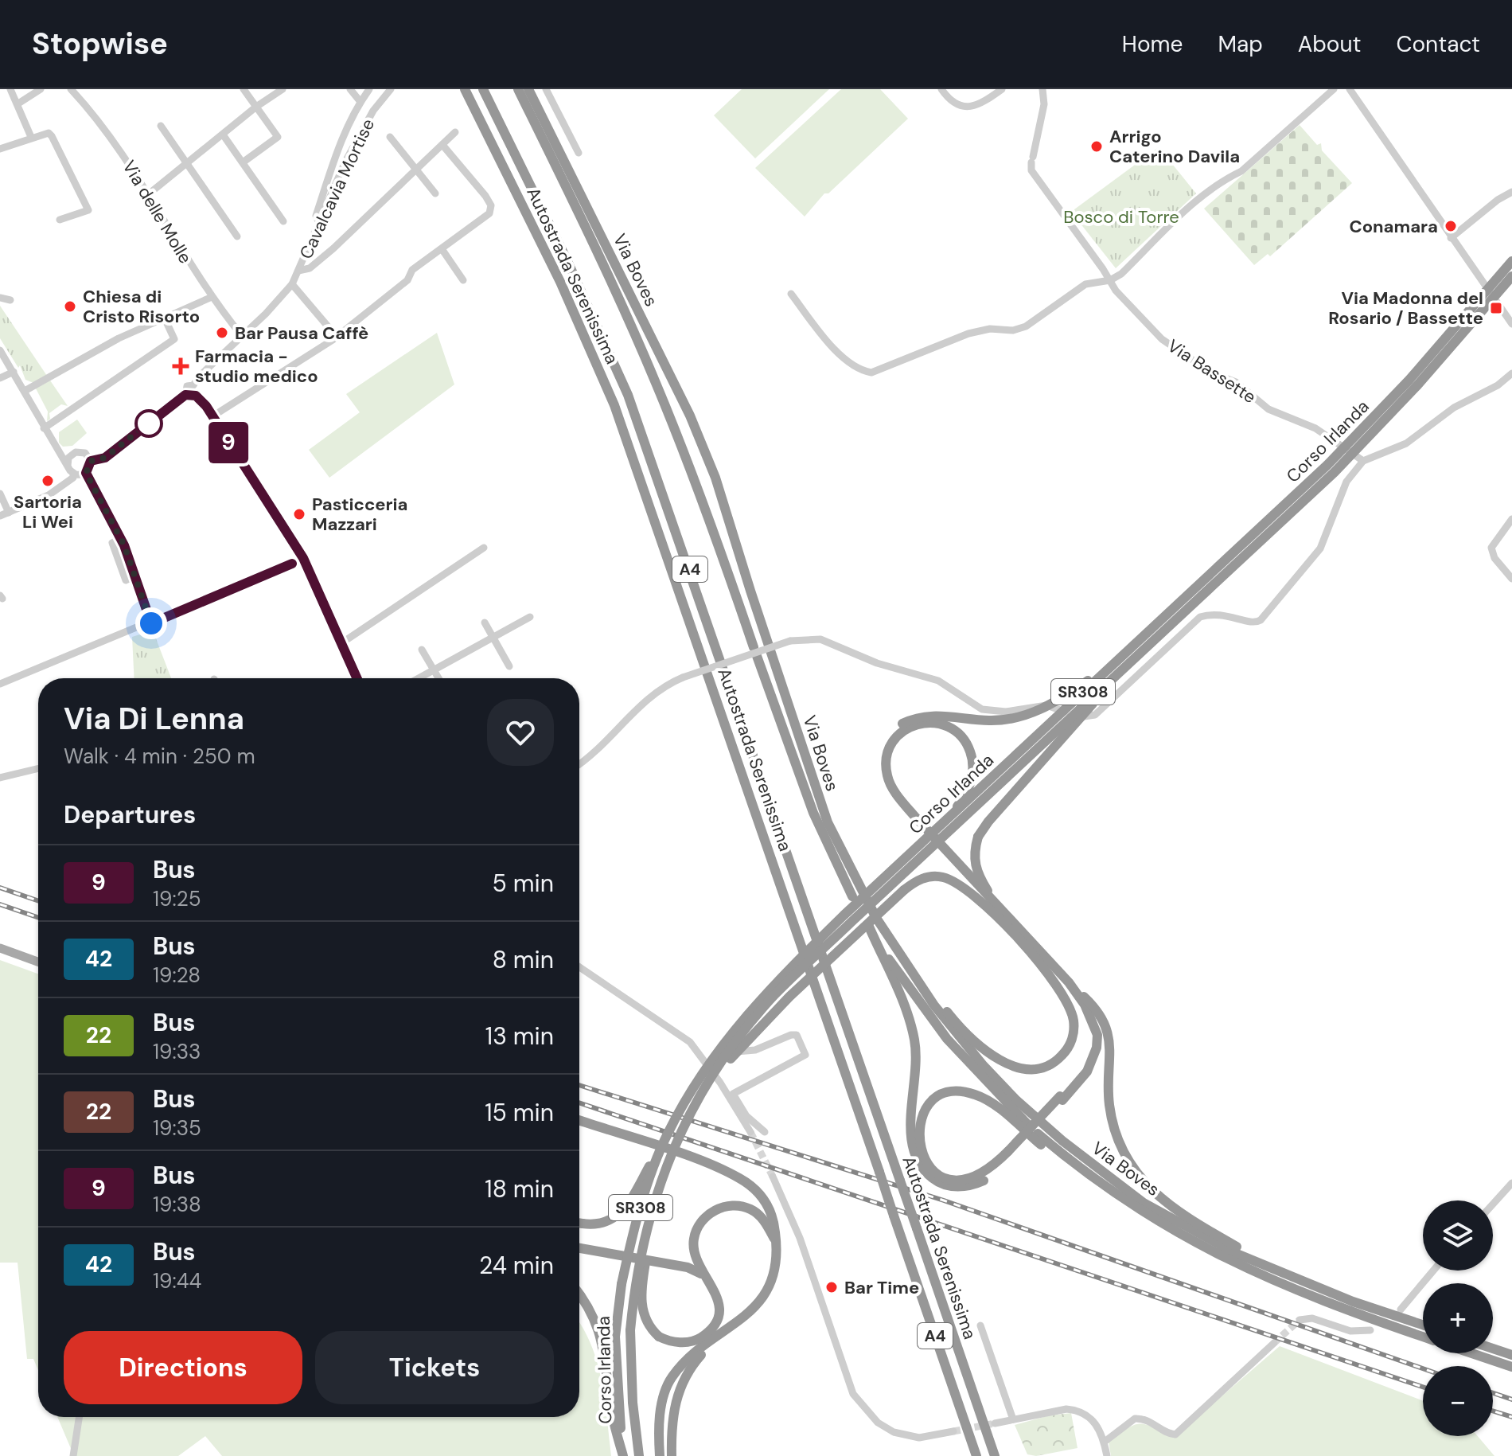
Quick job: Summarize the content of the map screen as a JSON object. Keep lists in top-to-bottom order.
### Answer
{
  "streets": {
    "highway": [
      "Via Boves",
      "Autostrada Serenissima",
      "Corso Irlanda",
      "A4",
      "SR308"
    ],
    "street": ["Cavalcavia Mortise", "Via delle Molle", "Via Bassette"]
  },
  "crossings": [
    ["Cavalcavia Mortise", "Via delle Molle"]
  ],
  "parks": ["Bosco di Torre"],
  "places": {
    "other": [
      "Arrigo Caterino Davila",
      "Conamara",
      "Chiesa di Cristo Risorto",
      "Bar Pausa Caffè",
      "Sartoria Li Wei",
      "Pasticceria Mazzari",
      "Bar Time"
    ],
    "transit": ["Via Madonna del Rosario / Bassette"],
    "health": ["Farmacia - studio medico"]
  },
  "lines": ["bus line 9"],
  "page": {
    "header": "Stopwise",
    "nav": [
      "Home",
      "Map",
      "About",
      "Contact"
    ],
    "on_map": "9",
    "heading": [
      ["Via Di Lenna", "Walk · 4 min · 250 m"],
      "Departures"
    ],
    "list": [
      {
        "mark": "9",
        "name": "Bus",
        "note": "19:25",
        "value": "5 min"
      },
      {
        "mark": "42",
        "name": "Bus",
        "note": "19:28",
        "value": "8 min"
      },
      {
        "mark": "22",
        "name": "Bus",
        "note": "19:33",
        "value": "13 min"
      },
      {
        "mark": "22",
        "name": "Bus",
        "note": "19:35",
        "value": "15 min"
      },
      {
        "mark": "9",
        "name": "Bus",
        "note": "19:38",
        "value": "18 min"
      },
      {
        "mark": "42",
        "name": "Bus",
        "note": "19:44",
        "value": "24 min"
      }
    ],
    "map_buttons": ["+", "−"],
    "buttons": ["Directions", "Tickets"]
  }
}
